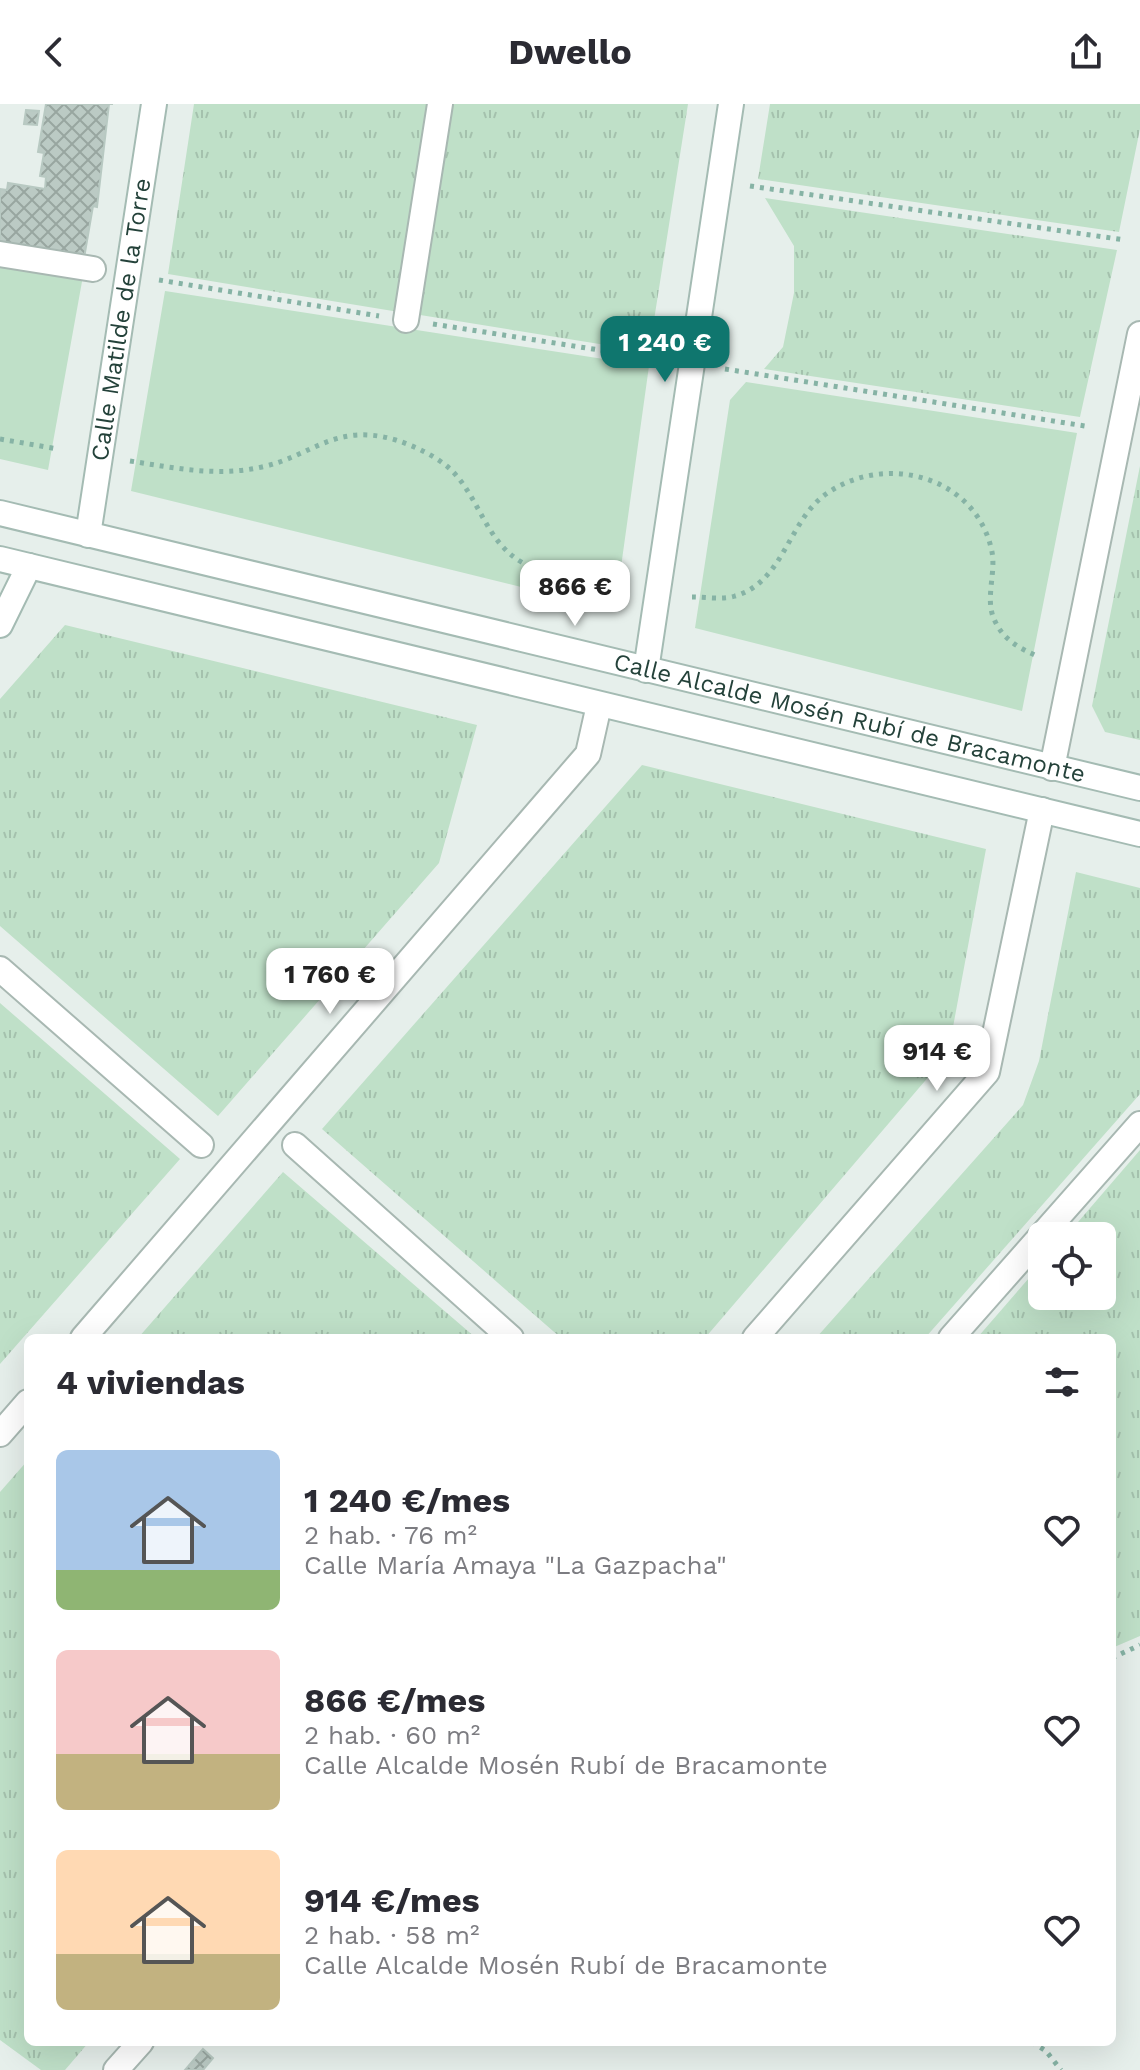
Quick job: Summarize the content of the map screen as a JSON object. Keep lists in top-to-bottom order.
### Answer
{
  "streets": {
    "street": ["Calle Matilde de la Torre", "Calle Alcalde Mosén Rubí de Bracamonte"]
  },
  "crossings": [
    ["Calle Matilde de la Torre", "Calle Alcalde Mosén Rubí de Bracamonte"]
  ],
  "page": {
    "header": "Dwello",
    "price": [
      "1 240 €",
      "866 €",
      "1 760 €",
      "914 €"
    ],
    "heading": "4 viviendas",
    "list": [
      {
        "name": "1 240 €/mes",
        "note": "2 hab. · 76 m² · Calle María Amaya \"La Gazpacha\""
      },
      {
        "name": "866 €/mes",
        "note": "2 hab. · 60 m² · Calle Alcalde Mosén Rubí de Bracamonte"
      },
      {
        "name": "914 €/mes",
        "note": "2 hab. · 58 m² · Calle Alcalde Mosén Rubí de Bracamonte"
      }
    ]
  }
}
